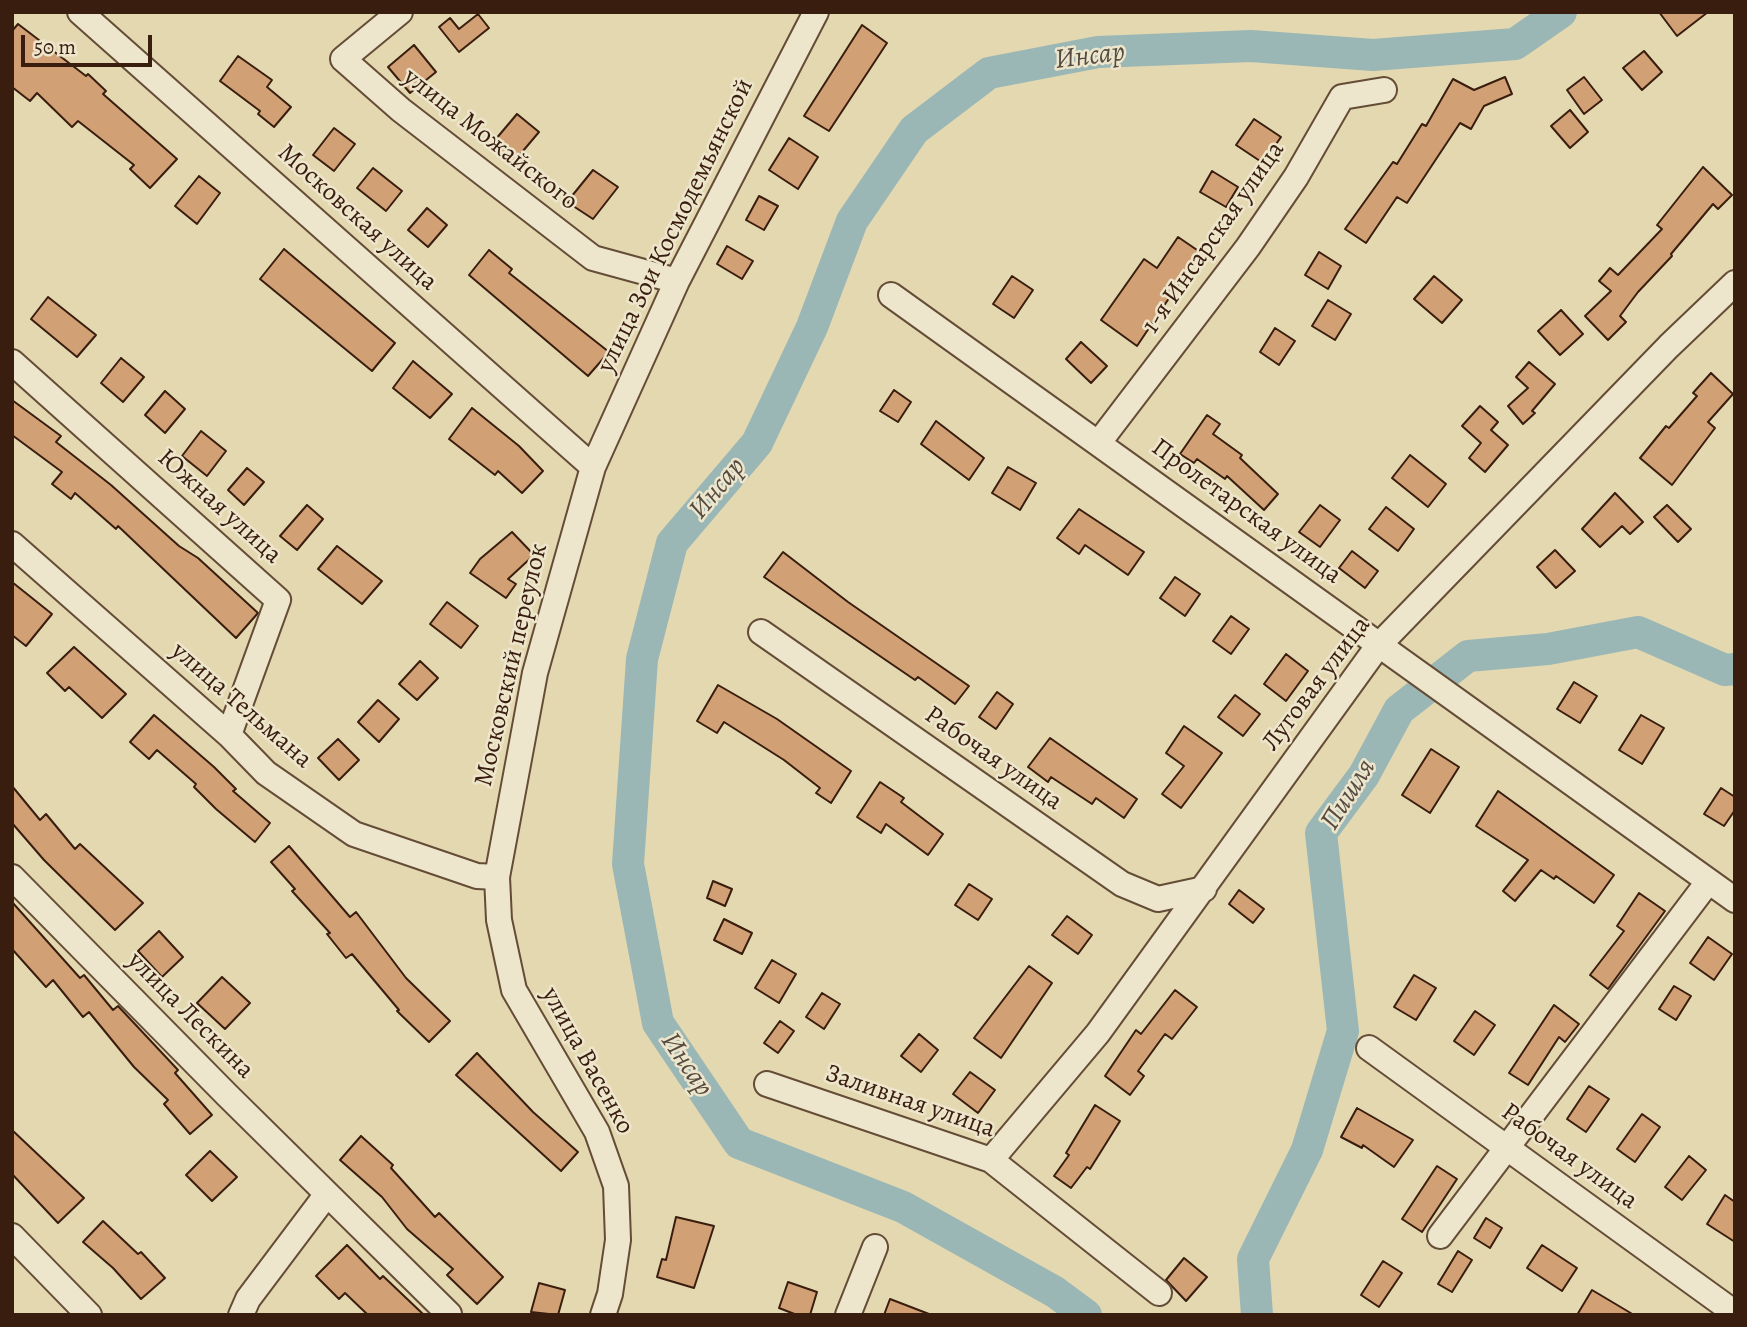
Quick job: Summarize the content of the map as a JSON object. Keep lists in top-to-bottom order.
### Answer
{
  "streets": {
    "street": [
      "улица Можайского",
      "Московская улица",
      "улица Зои Космодемьянской",
      "1-я Инсарская улица",
      "Южная улица",
      "Пролетарская улица",
      "Московский переулок",
      "Луговая улица",
      "улица Тельмана",
      "Рабочая улица",
      "улица Лескина",
      "улица Васенко",
      "Заливная улица"
    ]
  },
  "crossings": [
    ["улица Можайского", "улица Зои Космодемьянской"],
    ["Московская улица", "улица Зои Космодемьянской"],
    ["Московская улица", "Московский переулок"],
    ["улица Зои Космодемьянской", "Московский переулок"],
    ["1-я Инсарская улица", "Пролетарская улица"],
    ["Южная улица", "улица Тельмана"],
    ["Пролетарская улица", "Луговая улица"],
    ["Московский переулок", "улица Тельмана"],
    ["Московский переулок", "улица Васенко"],
    ["Луговая улица", "Рабочая улица"],
    ["Луговая улица", "Заливная улица"],
    ["улица Тельмана", "улица Васенко"]
  ],
  "water": ["Инсар", "Пишля"],
  "scale_bar": "50 m"
}
